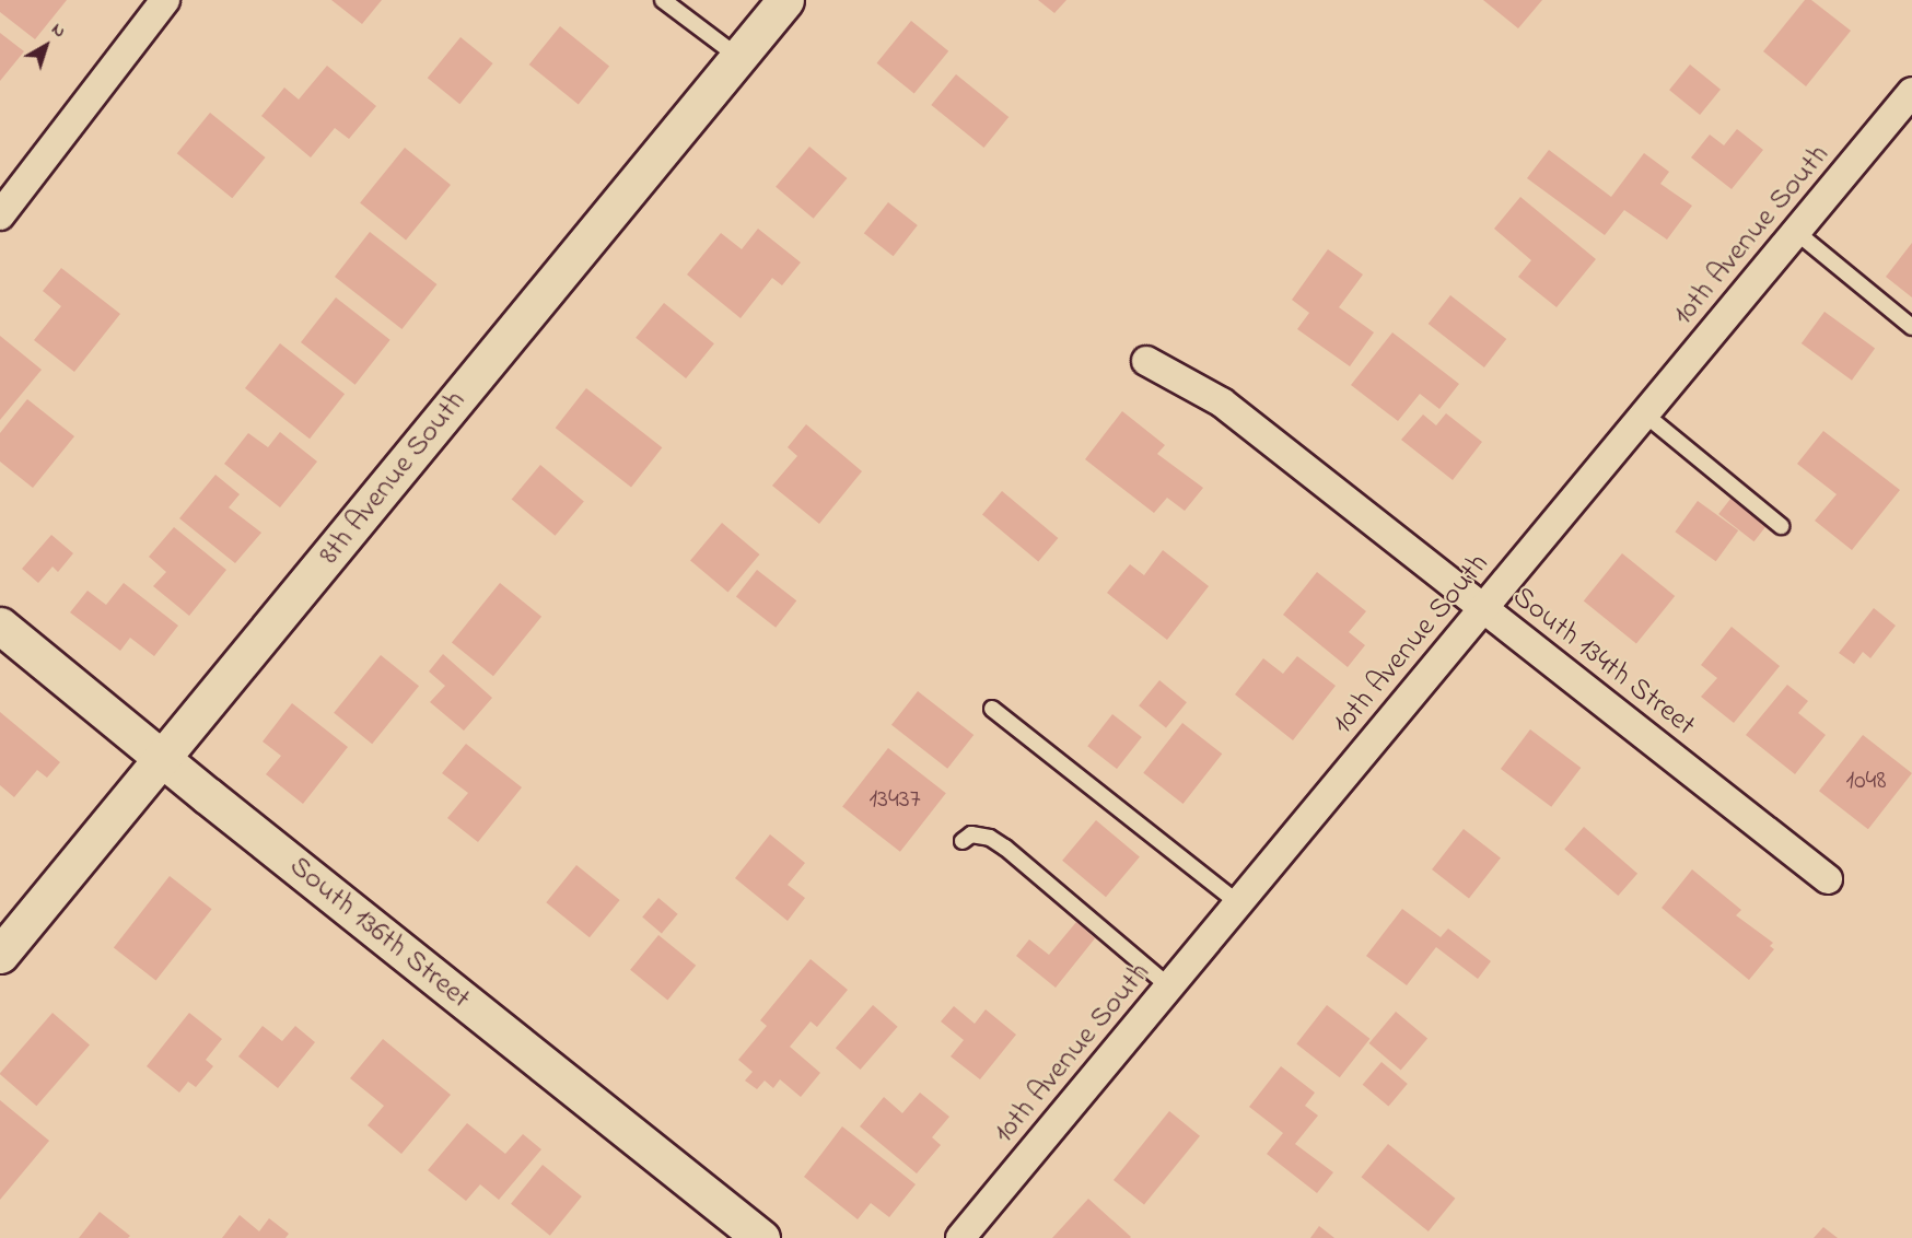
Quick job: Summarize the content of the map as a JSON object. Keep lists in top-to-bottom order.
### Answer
{
  "streets": {
    "street": [
      "10th Avenue South",
      "8th Avenue South",
      "South 134th Street",
      "South 136th Street"
    ]
  },
  "crossings": [
    ["10th Avenue South", "South 134th Street"],
    ["8th Avenue South", "South 136th Street"]
  ],
  "house_numbers": ["1048", "13437"],
  "north": "top right"
}
